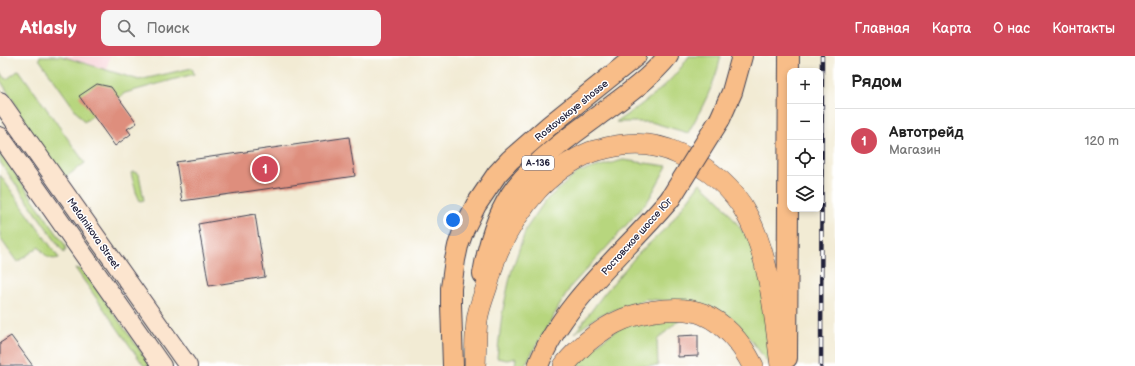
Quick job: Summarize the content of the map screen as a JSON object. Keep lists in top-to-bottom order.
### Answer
{
  "streets": {
    "highway": ["А-136"],
    "main road": ["Rostovskoye shosse", "Metalnikova Street", "Ростовское шоссе Юг"]
  },
  "page": {
    "header": "Atlasly",
    "search": "Поиск",
    "nav": [
      "Главная",
      "Карта",
      "О нас",
      "Контакты"
    ],
    "heading": "Рядом",
    "map_buttons": ["+", "−"],
    "list": [
      {
        "mark": "1",
        "name": "Автотрейд",
        "note": "Магазин",
        "value": "120 m"
      }
    ],
    "pins": "1"
  }
}
